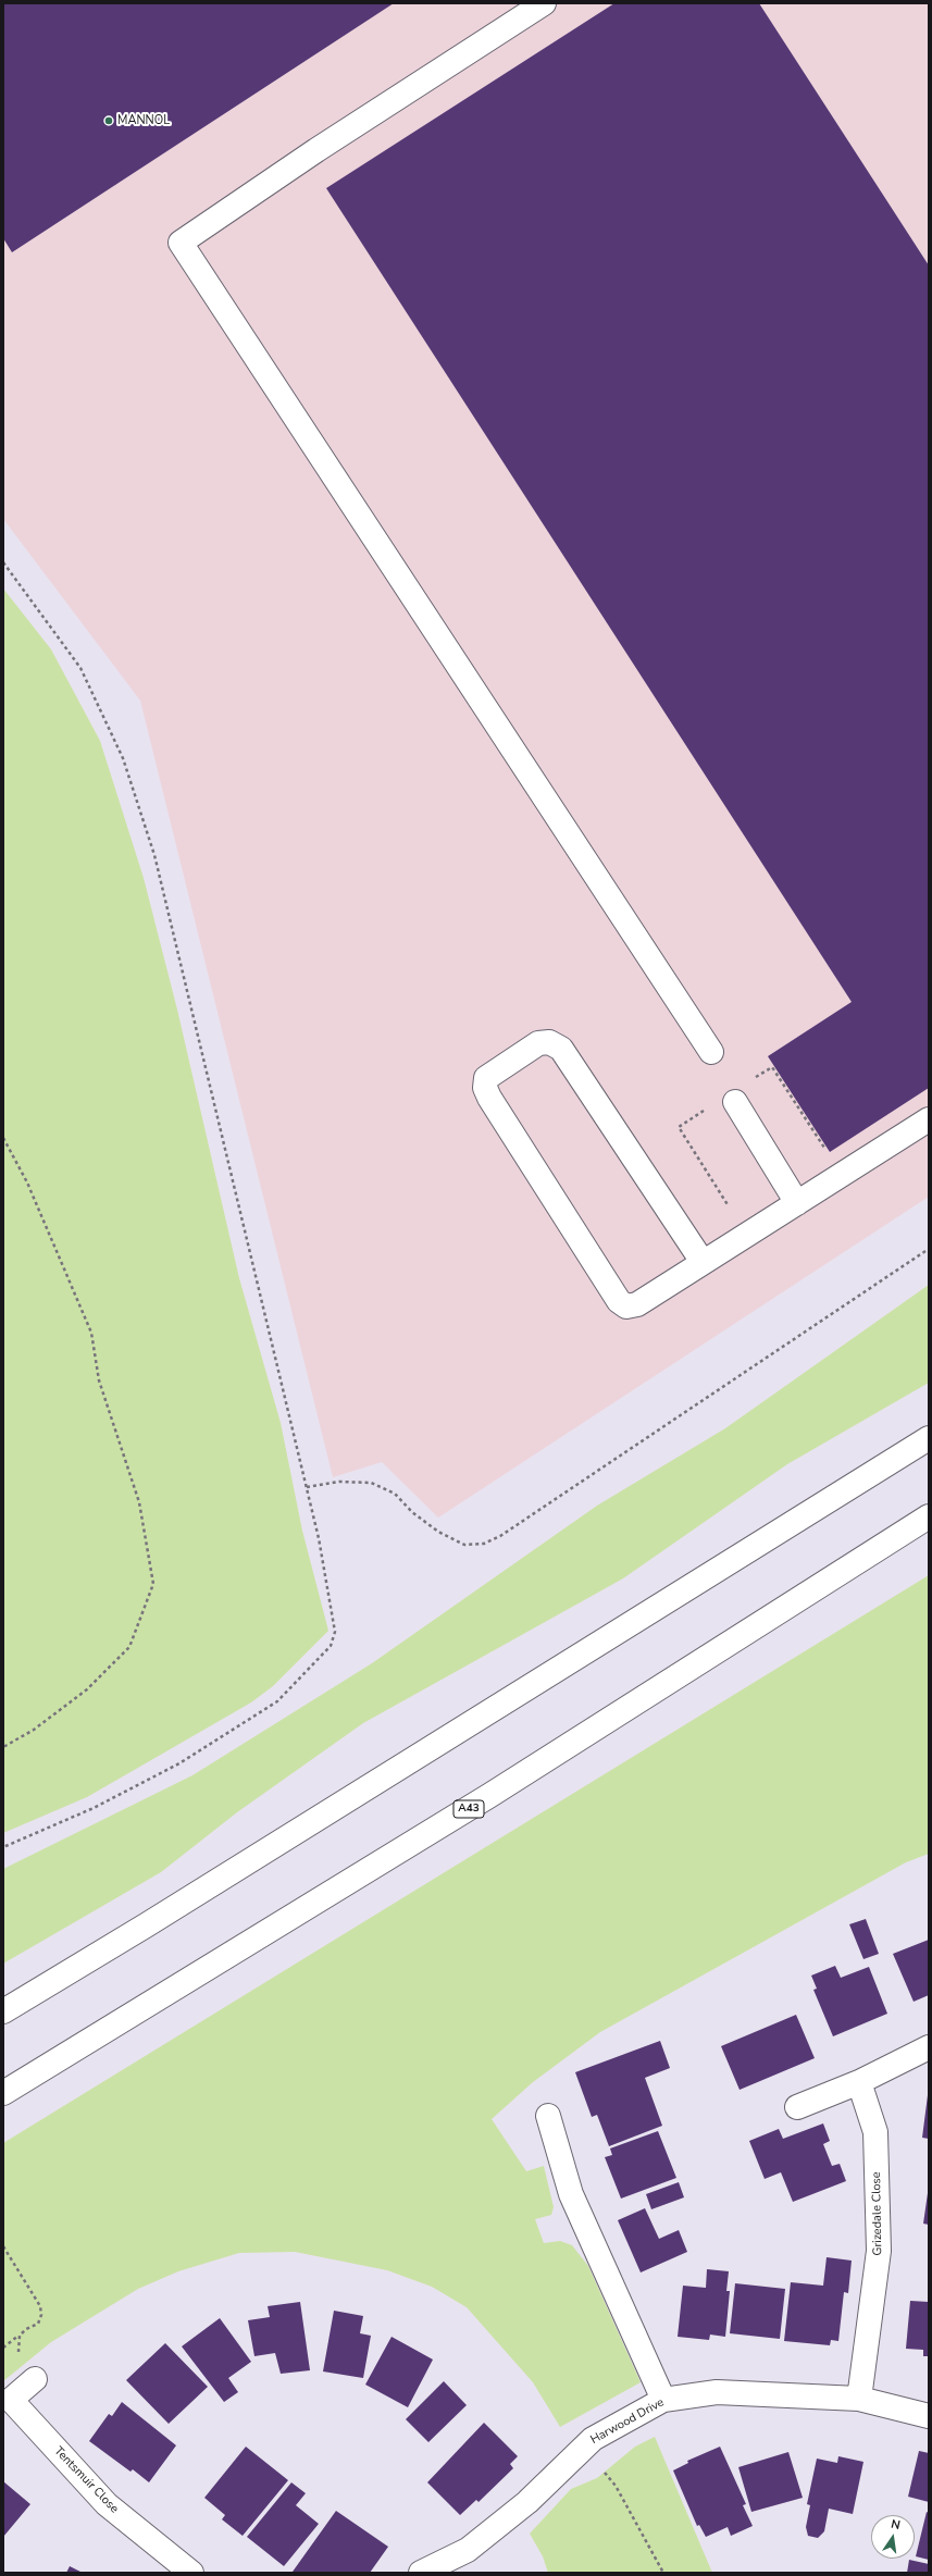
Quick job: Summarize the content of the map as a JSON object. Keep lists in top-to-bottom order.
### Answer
{
  "streets": {
    "main road": [
      "A43",
      "Grizedale Close",
      "Harwood Drive",
      "Tentsmuir Close"
    ]
  },
  "crossings": [
    ["Grizedale Close", "Harwood Drive"]
  ],
  "places": ["MANNOL"],
  "north": "top"
}
